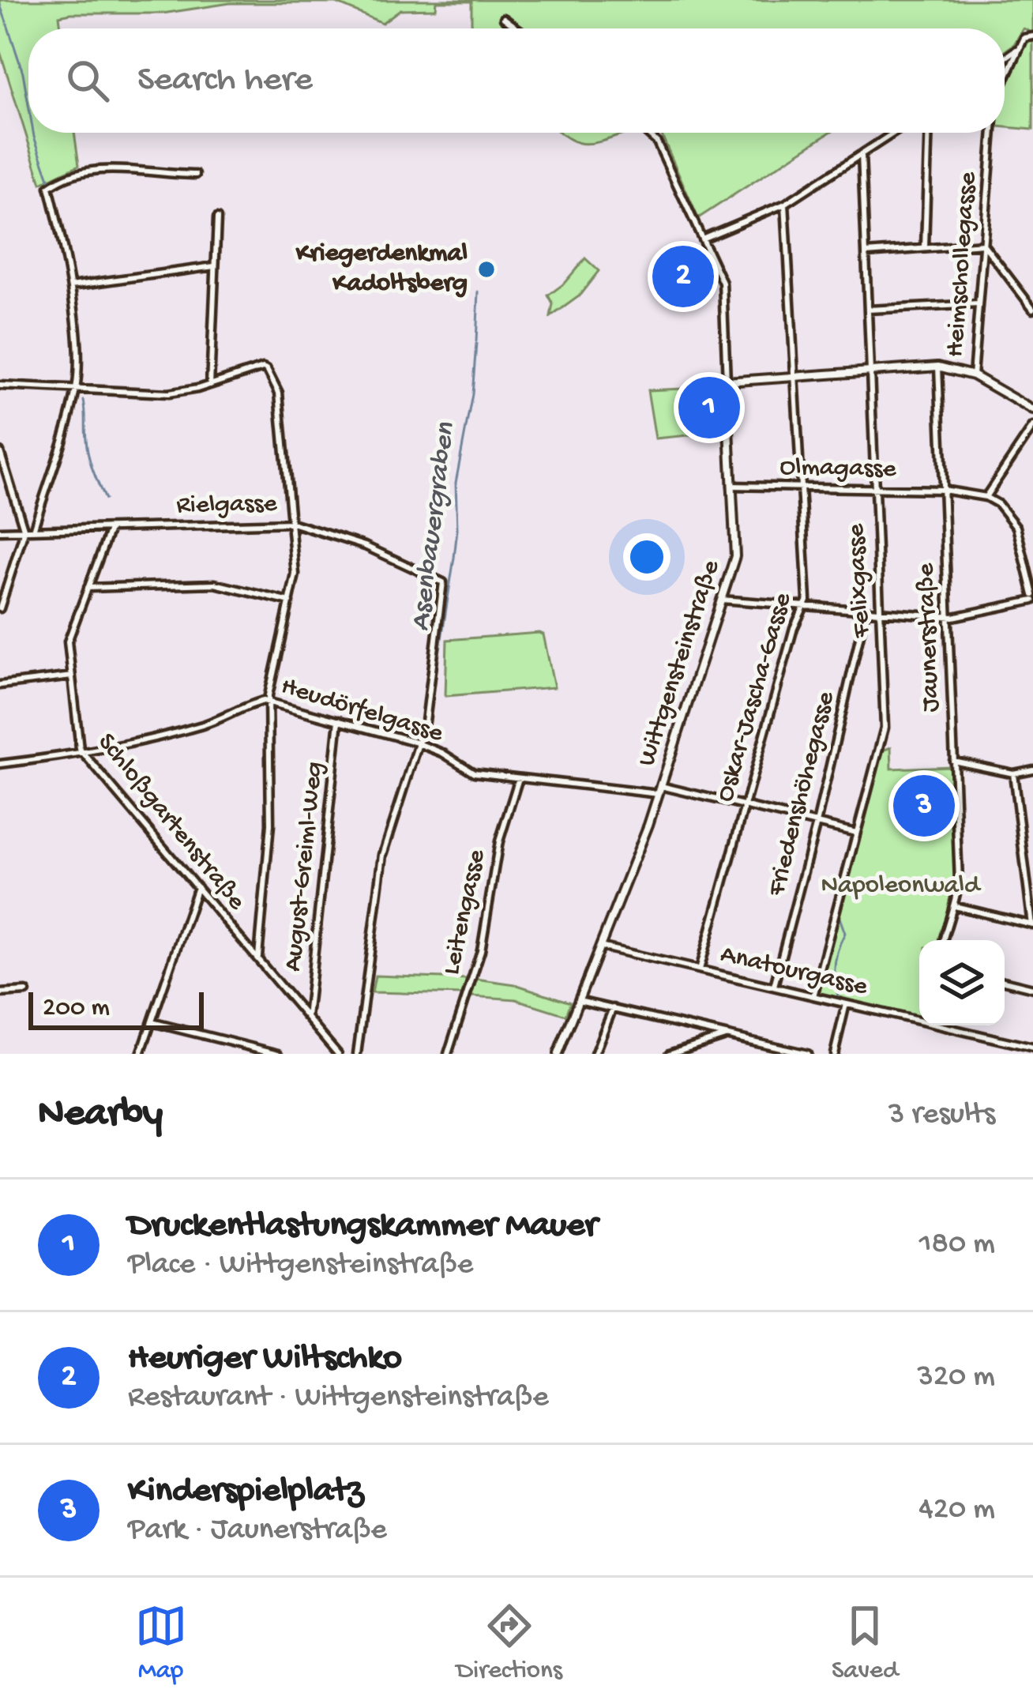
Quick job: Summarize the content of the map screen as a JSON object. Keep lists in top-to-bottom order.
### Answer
{
  "streets": {
    "street": [
      "Heimschollegasse",
      "Olmagasse",
      "Rielgasse",
      "Felixgasse",
      "Jaunerstraße",
      "Wittgensteinstraße",
      "Oskar-Jascha-Gasse",
      "Heudörfelgasse",
      "Friedenshöhegasse",
      "Schloßgartenstraße",
      "August-Greiml-Weg",
      "Leitengasse",
      "Anatourgasse"
    ]
  },
  "crossings": [
    ["Olmagasse", "Felixgasse"],
    ["Olmagasse", "Jaunerstraße"],
    ["Olmagasse", "Wittgensteinstraße"],
    ["Olmagasse", "Oskar-Jascha-Gasse"],
    ["Rielgasse", "Heudörfelgasse"],
    ["Rielgasse", "Schloßgartenstraße"],
    ["Felixgasse", "Heudörfelgasse"],
    ["Felixgasse", "Anatourgasse"],
    ["Wittgensteinstraße", "Heudörfelgasse"],
    ["Wittgensteinstraße", "Anatourgasse"],
    ["Oskar-Jascha-Gasse", "Heudörfelgasse"],
    ["Oskar-Jascha-Gasse", "Anatourgasse"],
    ["Heudörfelgasse", "Friedenshöhegasse"],
    ["Heudörfelgasse", "Schloßgartenstraße"],
    ["Heudörfelgasse", "August-Greiml-Weg"],
    ["Heudörfelgasse", "Leitengasse"],
    ["Friedenshöhegasse", "Anatourgasse"],
    ["Schloßgartenstraße", "August-Greiml-Weg"]
  ],
  "water": ["Asenbauergraben"],
  "parks": ["Napoleonwald"],
  "places": ["Kriegerdenkmal Kadoltsberg"],
  "scale_bar": "200 m",
  "page": {
    "search": "Search here",
    "pins": ["2", "1", "3"],
    "scale": "200 m",
    "heading": ["Nearby", "3 results"],
    "list": [
      {
        "mark": "1",
        "name": "Druckentlastungskammer Mauer",
        "note": "Place · Wittgensteinstraße",
        "value": "180 m"
      },
      {
        "mark": "2",
        "name": "Heuriger Wiltschko",
        "note": "Restaurant · Wittgensteinstraße",
        "value": "320 m"
      },
      {
        "mark": "3",
        "name": "Kinderspielplatz",
        "note": "Park · Jaunerstraße",
        "value": "420 m"
      }
    ],
    "nav": ["Map", "Directions", "Saved"]
  }
}
